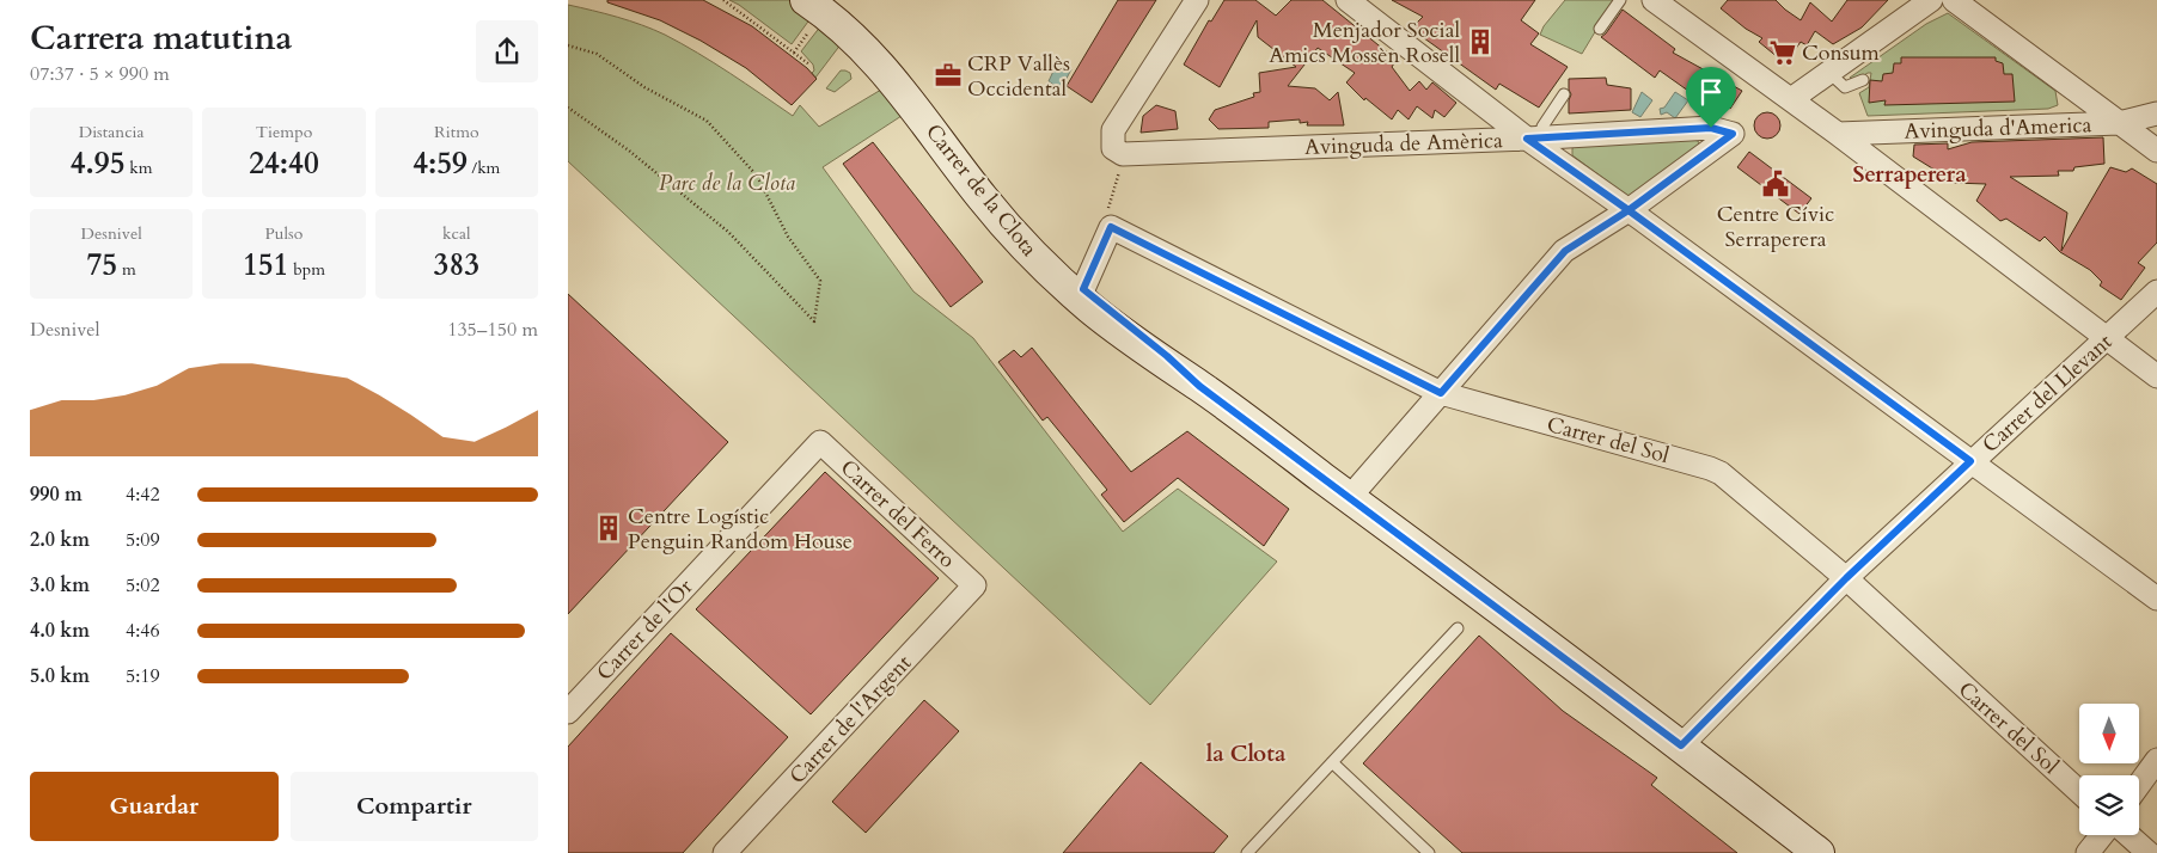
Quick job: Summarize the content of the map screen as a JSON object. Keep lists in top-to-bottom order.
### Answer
{
  "streets": {
    "street": [
      "Avinguda d'America",
      "Avinguda de Amèrica",
      "Carrer de la Clota",
      "Carrer del Llevant",
      "Carrer del Sol",
      "Carrer del Ferro",
      "Carrer de l'Or",
      "Carrer de l'Argent"
    ]
  },
  "crossings": [
    ["Carrer de la Clota", "Carrer del Llevant"],
    ["Carrer de la Clota", "Carrer del Sol"],
    ["Carrer del Llevant", "Carrer del Sol"],
    ["Carrer del Ferro", "Carrer de l'Or"],
    ["Carrer del Ferro", "Carrer de l'Argent"]
  ],
  "districts": ["Serraperera", "la Clota"],
  "parks": ["Parc de la Clota"],
  "places": {
    "building": ["Menjador Social Amics Mossèn Rosell", "Centre Logístic Penguin Random House"],
    "supermarket": ["Consum"],
    "office": ["CRP Vallès Occidental"],
    "public building": ["Centre Cívic Serraperera"]
  },
  "north": "bottom",
  "page": {
    "heading": ["Carrera matutina", "07:37 · 5 × 990 m"],
    "stats": [
      ["Distancia", "4.95 km"],
      ["Tiempo", "24:40"],
      ["Ritmo", "4:59 /km"],
      ["Desnivel", "75 m"],
      ["Pulso", "151 bpm"],
      ["kcal", "383"]
    ],
    "chart": ["Desnivel", "135–150 m"],
    "list": [
      {
        "name": "990 m",
        "note": "4:42"
      },
      {
        "name": "2.0 km",
        "note": "5:09"
      },
      {
        "name": "3.0 km",
        "note": "5:02"
      },
      {
        "name": "4.0 km",
        "note": "4:46"
      },
      {
        "name": "5.0 km",
        "note": "5:19"
      }
    ],
    "buttons": ["Guardar", "Compartir"]
  }
}
